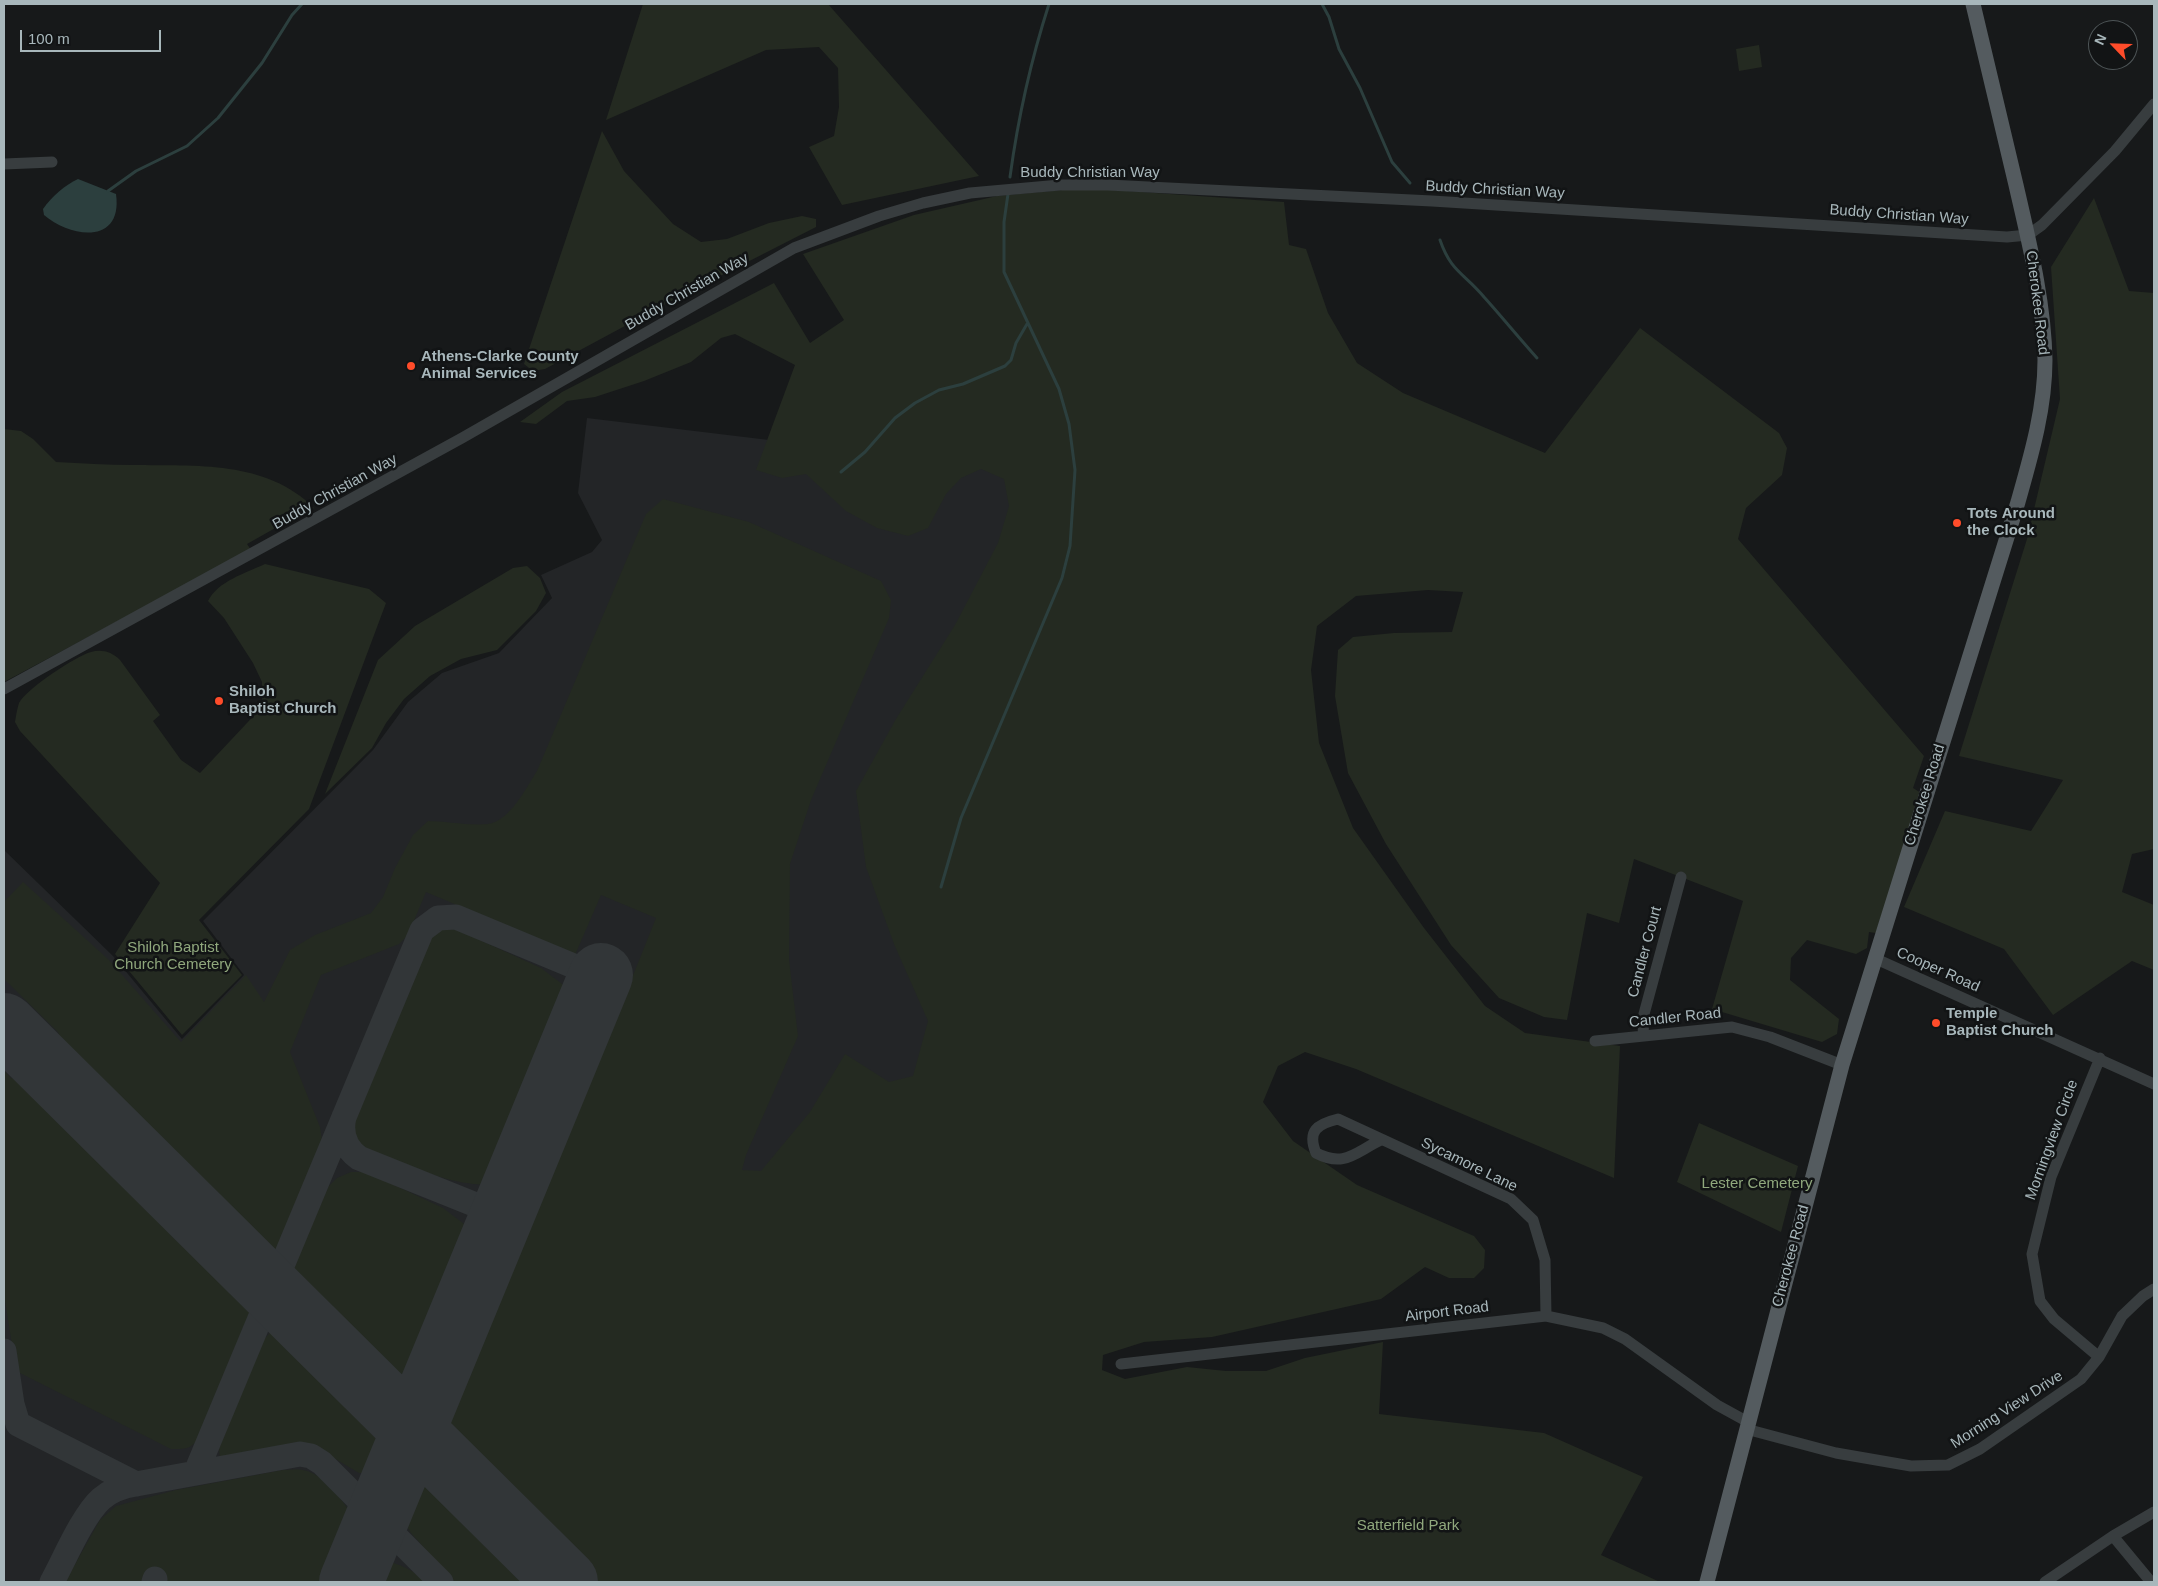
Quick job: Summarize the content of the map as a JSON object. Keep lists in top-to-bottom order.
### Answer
{
  "streets": {
    "main road": ["Cherokee Road"],
    "street": [
      "Buddy Christian Way",
      "Candler Court",
      "Cooper Road",
      "Candler Road",
      "Morningview Circle",
      "Sycamore Lane",
      "Airport Road",
      "Morning View Drive"
    ]
  },
  "crossings": [
    ["Buddy Christian Way", "Cherokee Road"],
    ["Cherokee Road", "Cooper Road"],
    ["Cherokee Road", "Candler Road"],
    ["Cherokee Road", "Airport Road"],
    ["Cherokee Road", "Morning View Drive"],
    ["Candler Court", "Candler Road"],
    ["Cooper Road", "Morningview Circle"],
    ["Morningview Circle", "Morning View Drive"],
    ["Sycamore Lane", "Airport Road"],
    ["Airport Road", "Morning View Drive"]
  ],
  "parks": ["Shiloh Baptist Church Cemetery", "Lester Cemetery", "Satterfield Park"],
  "places": [
    "Athens-Clarke County Animal Services",
    "Tots Around the Clock",
    "Shiloh Baptist Church",
    "Temple Baptist Church"
  ],
  "scale_bar": "100 m",
  "north": "top left"
}
